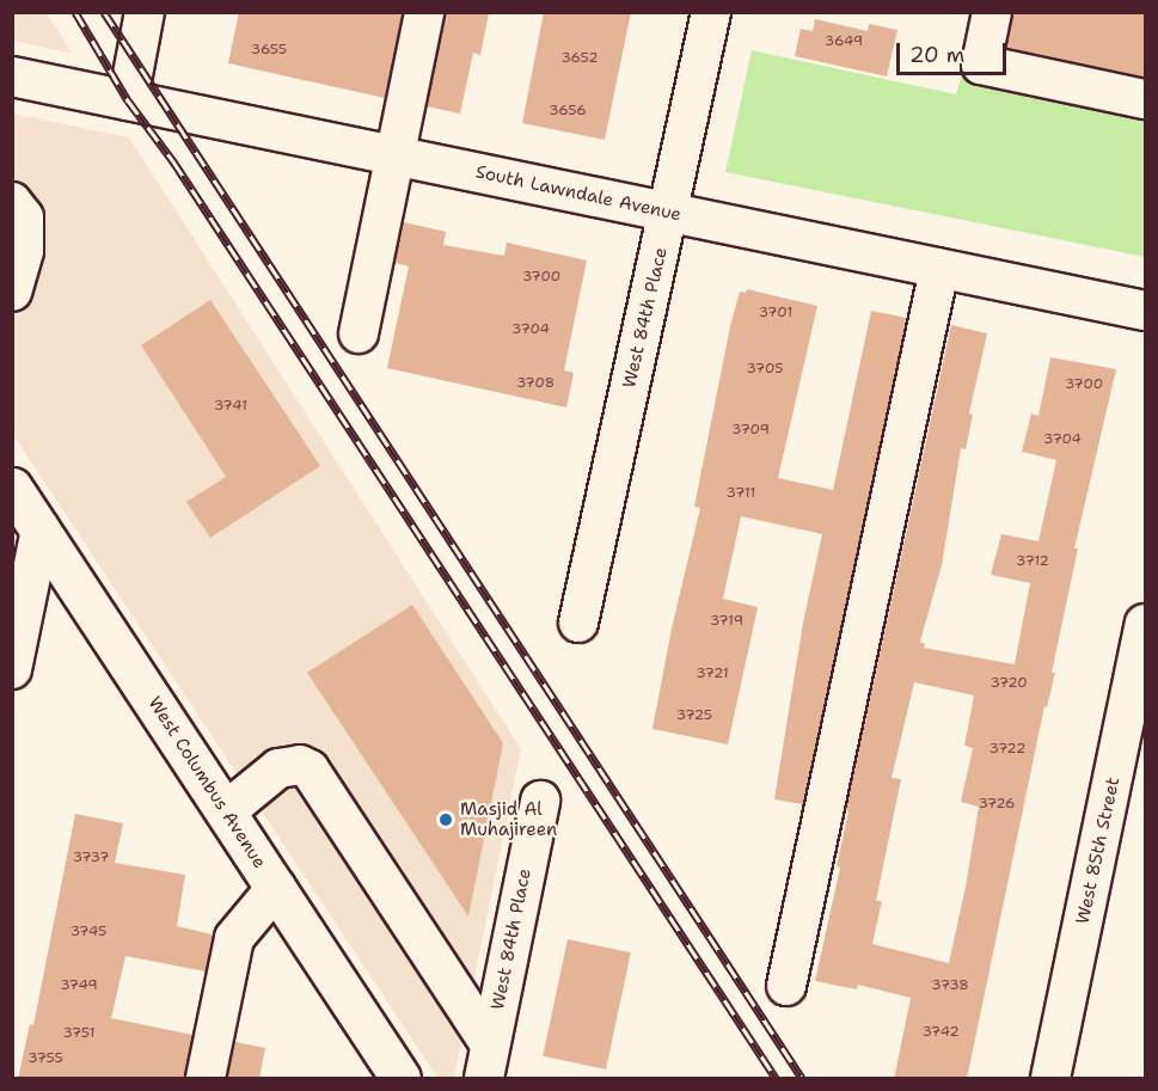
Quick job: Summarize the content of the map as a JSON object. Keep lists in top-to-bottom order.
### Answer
{
  "streets": {
    "main road": ["West Columbus Avenue"],
    "street": ["South Lawndale Avenue", "West 84th Place", "West 85th Street"]
  },
  "crossings": [
    ["South Lawndale Avenue", "West 84th Place"]
  ],
  "places": ["Masjid Al Muhajireen"],
  "house_numbers": [
    "3649",
    "3655",
    "3652",
    "3656",
    "3700",
    "3701",
    "3704",
    "3705",
    "3708",
    "3700",
    "3741",
    "3709",
    "3704",
    "3711",
    "3712",
    "3719",
    "3721",
    "3720",
    "3725",
    "3722",
    "3726",
    "3737",
    "3745",
    "3749",
    "3738",
    "3742",
    "3751",
    "3755"
  ],
  "scale_bar": "20 m"
}
